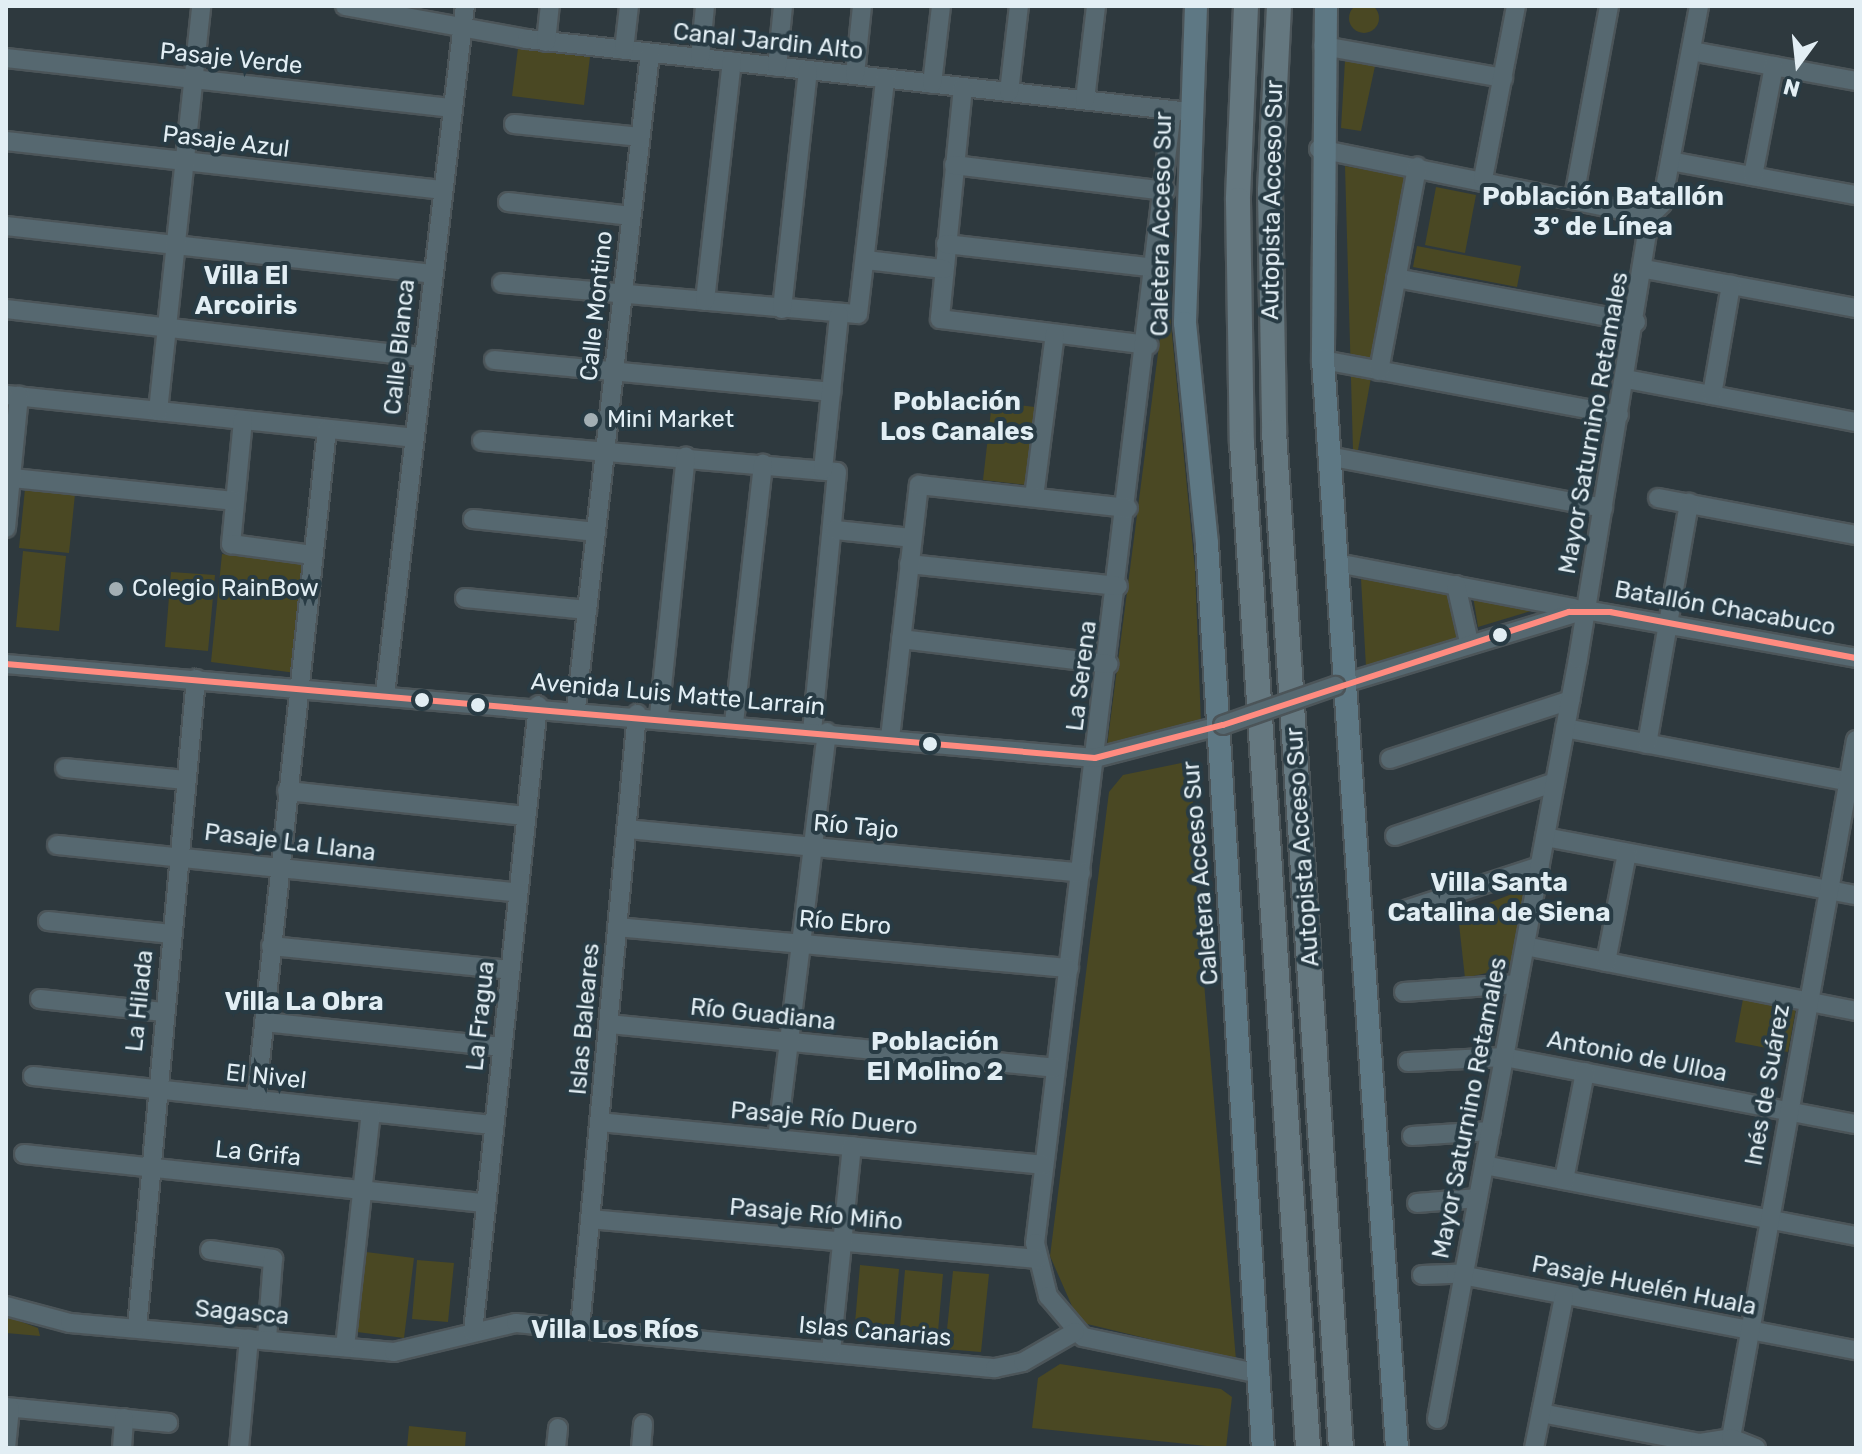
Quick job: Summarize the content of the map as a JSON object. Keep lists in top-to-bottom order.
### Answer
{
  "streets": {
    "highway": ["Autopista Acceso Sur"],
    "main road": ["Caletera Acceso Sur"],
    "street": [
      "Canal Jardin Alto",
      "Pasaje Verde",
      "Pasaje Azul",
      "Calle Montino",
      "Calle Blanca",
      "Mayor Saturnino Retamales",
      "Batallón Chacabuco",
      "La Serena",
      "Avenida Luis Matte Larraín",
      "Río Tajo",
      "Pasaje La Llana",
      "Río Ebro",
      "La Hilada",
      "Río Guadiana",
      "La Fragua",
      "Islas Baleares",
      "Antonio de Ulloa",
      "El Nivel",
      "Inés de Suárez",
      "Pasaje Río Duero",
      "La Grifa",
      "Pasaje Río Miño",
      "Pasaje Huelén Huala",
      "Sagasca",
      "Islas Canarias"
    ]
  },
  "crossings": [
    ["Canal Jardin Alto", "Caletera Acceso Sur"],
    ["Canal Jardin Alto", "Calle Montino"],
    ["Canal Jardin Alto", "Calle Blanca"],
    ["Canal Jardin Alto", "La Serena"],
    ["Pasaje Verde", "Calle Blanca"],
    ["Pasaje Azul", "Calle Blanca"],
    ["Caletera Acceso Sur", "La Serena"],
    ["Caletera Acceso Sur", "Avenida Luis Matte Larraín"],
    ["Calle Montino", "Avenida Luis Matte Larraín"],
    ["Calle Blanca", "Avenida Luis Matte Larraín"],
    ["Mayor Saturnino Retamales", "Batallón Chacabuco"],
    ["Mayor Saturnino Retamales", "Antonio de Ulloa"],
    ["Mayor Saturnino Retamales", "Pasaje Huelén Huala"],
    ["Batallón Chacabuco", "Avenida Luis Matte Larraín"],
    ["La Serena", "Avenida Luis Matte Larraín"],
    ["La Serena", "Río Tajo"],
    ["La Serena", "Río Ebro"],
    ["La Serena", "Río Guadiana"],
    ["La Serena", "Pasaje Río Duero"],
    ["La Serena", "Pasaje Río Miño"],
    ["La Serena", "Islas Canarias"],
    ["Avenida Luis Matte Larraín", "La Hilada"],
    ["Avenida Luis Matte Larraín", "La Fragua"],
    ["Avenida Luis Matte Larraín", "Islas Baleares"],
    ["Río Tajo", "Islas Baleares"],
    ["Pasaje La Llana", "La Hilada"],
    ["Pasaje La Llana", "La Fragua"],
    ["Río Ebro", "Islas Baleares"],
    ["La Hilada", "El Nivel"],
    ["La Hilada", "La Grifa"],
    ["La Hilada", "Sagasca"],
    ["Río Guadiana", "Islas Baleares"],
    ["La Fragua", "El Nivel"],
    ["La Fragua", "La Grifa"],
    ["La Fragua", "Sagasca"],
    ["La Fragua", "Islas Canarias"],
    ["Islas Baleares", "Pasaje Río Duero"],
    ["Islas Baleares", "Pasaje Río Miño"],
    ["Islas Baleares", "Islas Canarias"],
    ["Antonio de Ulloa", "Inés de Suárez"],
    ["Inés de Suárez", "Pasaje Huelén Huala"],
    ["Sagasca", "Islas Canarias"]
  ],
  "districts": [
    "Población Batallón 3º de Línea",
    "Villa El Arcoiris",
    "Población Los Canales",
    "Villa Santa Catalina de Siena",
    "Villa La Obra",
    "Población El Molino 2",
    "Villa Los Ríos"
  ],
  "places": ["Mini Market", "Colegio RainBow"],
  "north": "bottom"
}
